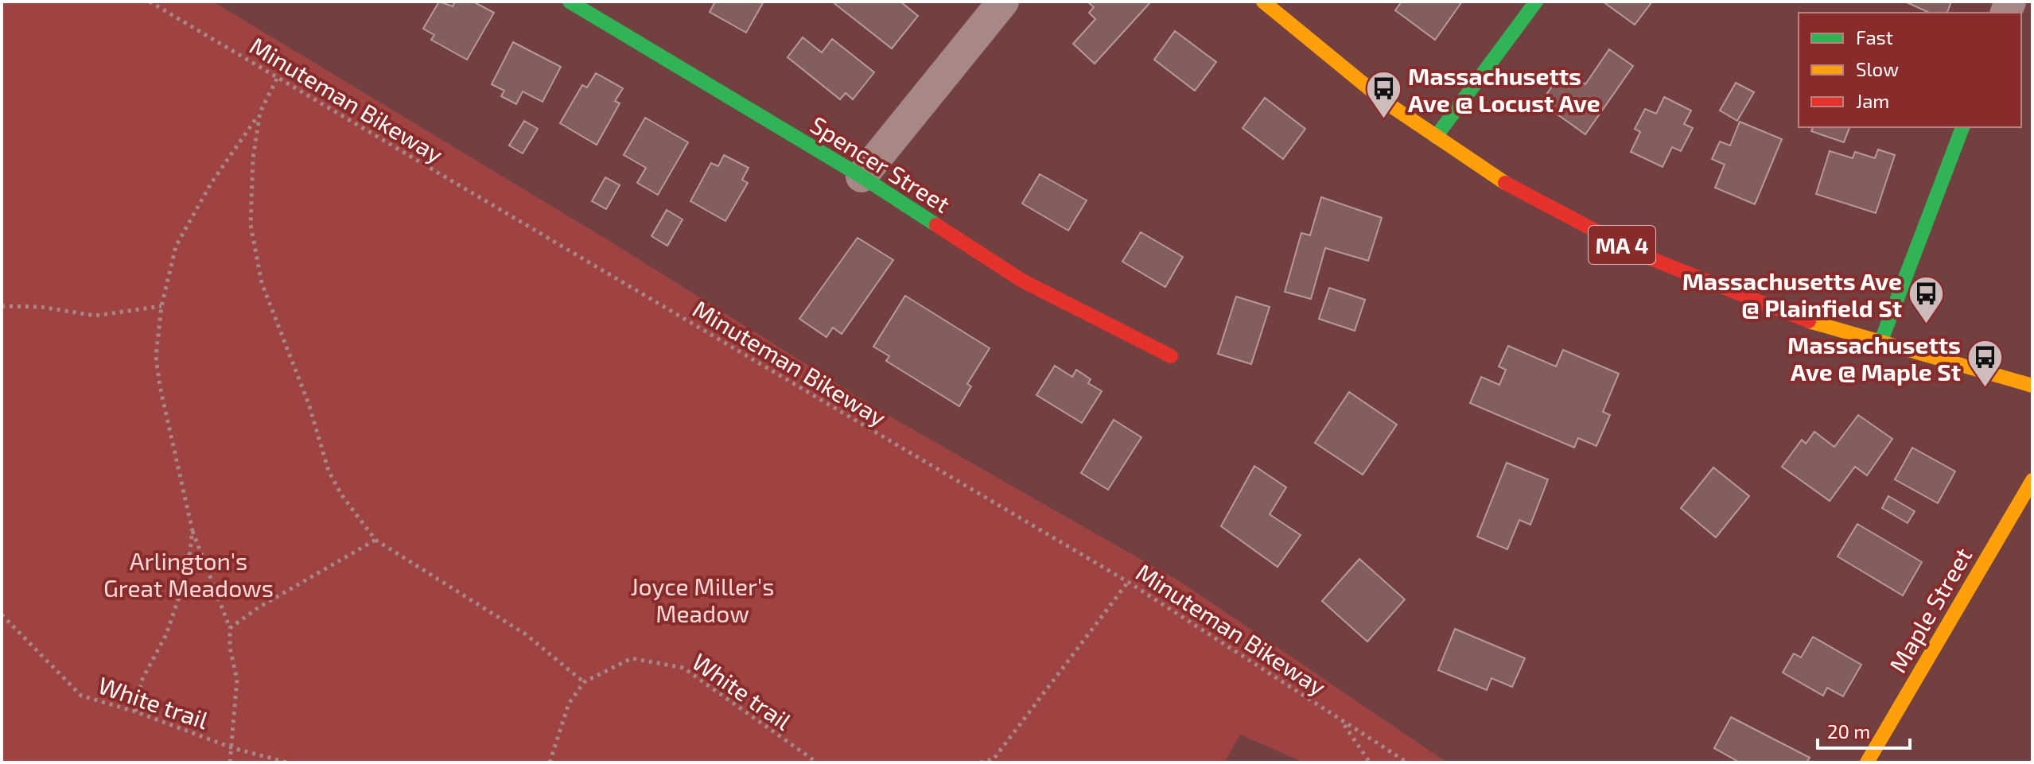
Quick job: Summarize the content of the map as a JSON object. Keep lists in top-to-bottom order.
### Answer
{
  "streets": {
    "main road": ["Spencer Street", "MA 4", "Maple Street"],
    "path": ["Minuteman Bikeway", "White trail"]
  },
  "parks": ["Arlington's Great Meadows", "Joyce Miller's Meadow"],
  "places": {
    "bus stop": ["Massachusetts Ave @ Locust Ave", "Massachusetts Ave @ Plainfield St", "Massachusetts Ave @ Maple St"]
  },
  "legend": ["Fast", "Slow", "Jam"],
  "scale_bar": "20 m"
}
